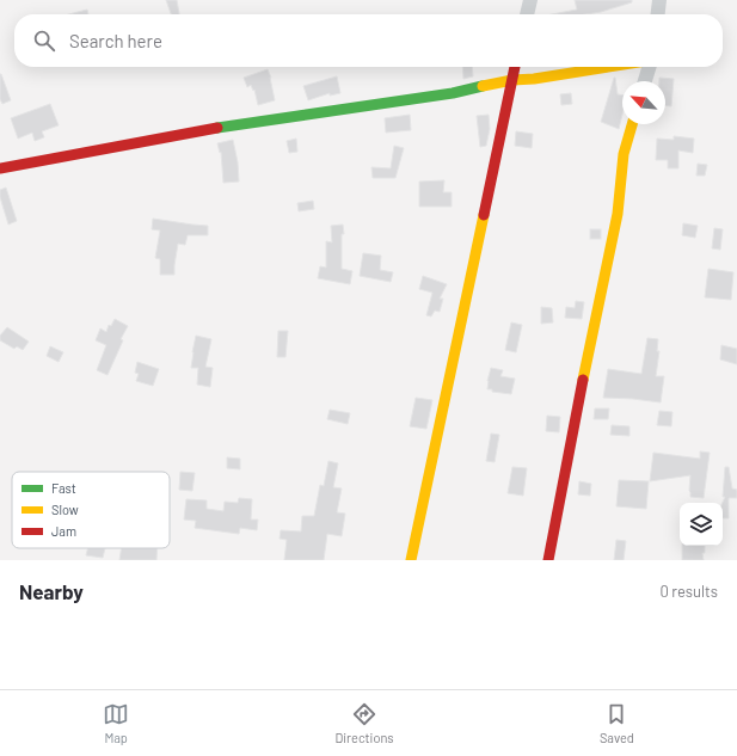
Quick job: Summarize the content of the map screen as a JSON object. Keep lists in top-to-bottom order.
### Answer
{
  "legend": ["Fast", "Slow", "Jam"],
  "north": "top left",
  "page": {
    "search": "Search here",
    "heading": ["Nearby", "0 results"],
    "nav": ["Map", "Directions", "Saved"]
  }
}
